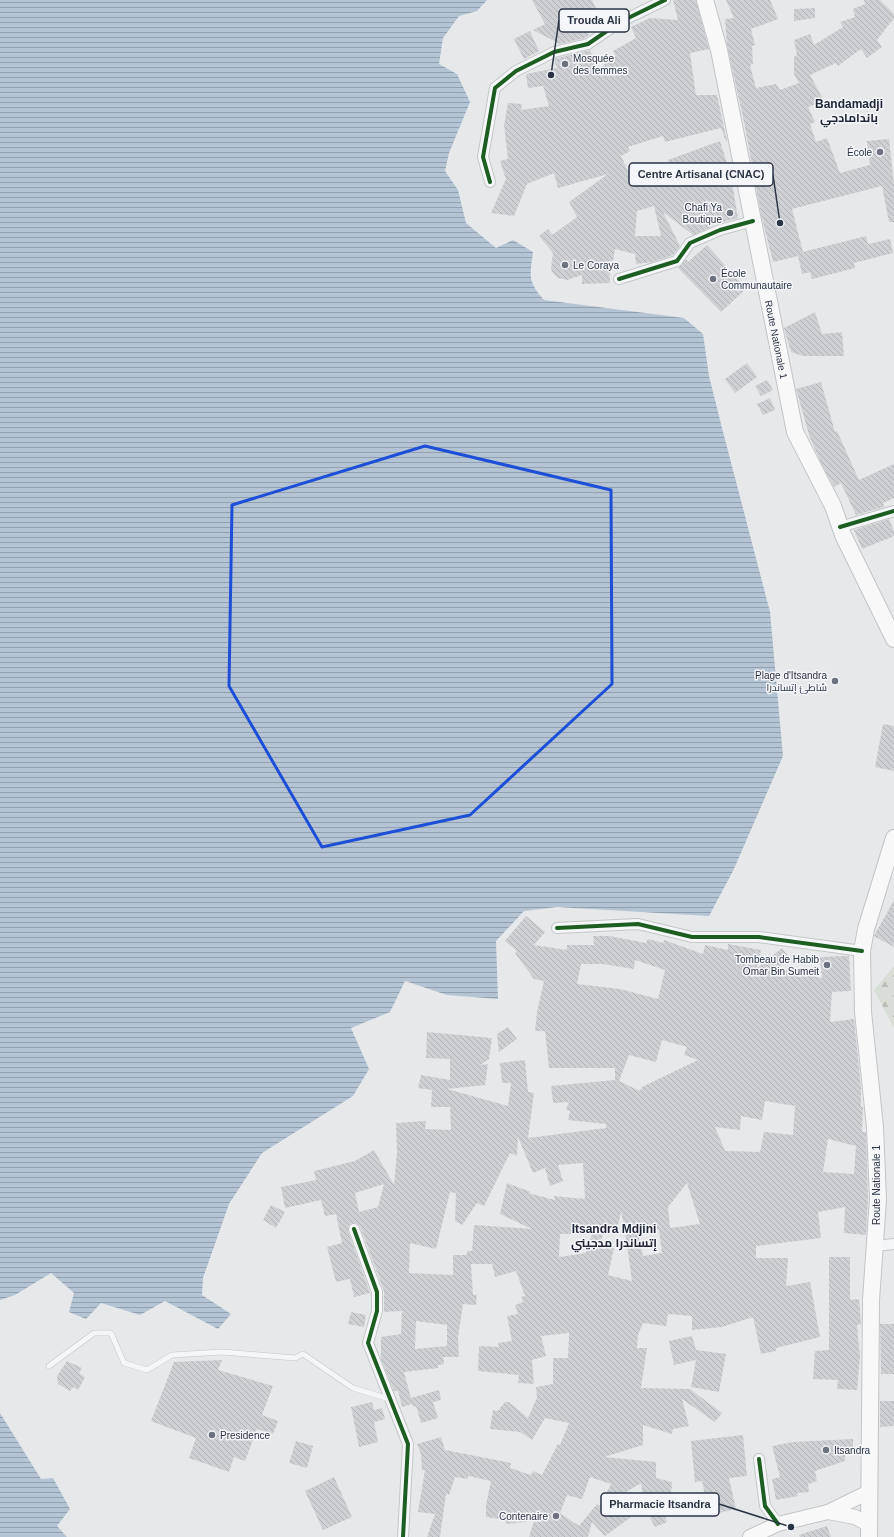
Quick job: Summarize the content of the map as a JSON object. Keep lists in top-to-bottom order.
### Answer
{
  "streets": {
    "main road": ["Route Nationale 1"]
  },
  "districts": ["Bandamadji باندامادجي", "Itsandra Mdjini إتساندرا مدجيني"],
  "places": [
    "Mosquée des femmes",
    "Trouda Ali",
    "École",
    "Chafi Ya Boutique",
    "Centre Artisanal (CNAC)",
    "Le Coraya",
    "École Communautaire",
    "Plage d'Itsandra شاطئ إتساندرا",
    "Tombeau de Habib Omar Bin Sumeit",
    "Presidence",
    "Itsandra",
    "Contenaire",
    "Pharmacie Itsandra"
  ]
}
